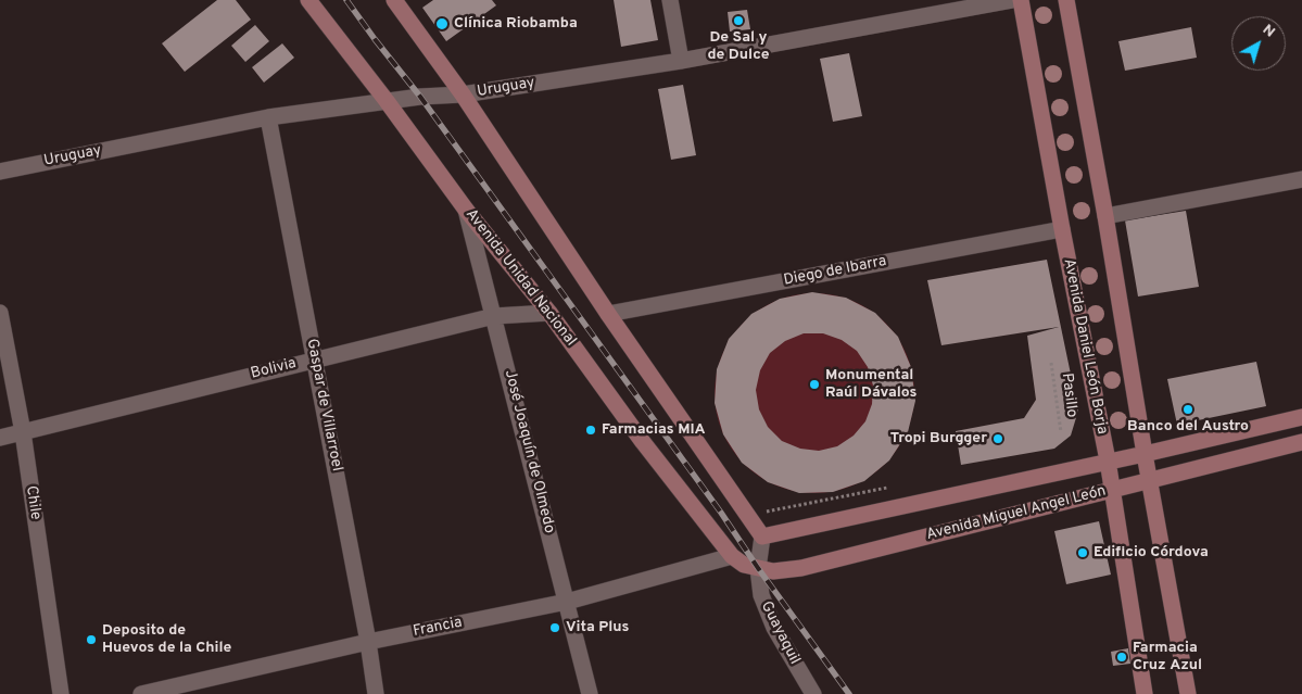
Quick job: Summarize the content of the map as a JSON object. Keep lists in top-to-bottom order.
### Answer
{
  "streets": {
    "street": [
      "Uruguay",
      "Diego de Ibarra",
      "Avenida Unidad Nacional",
      "Avenida Daniel León Borja",
      "Bolivia",
      "Gaspar de Villarroel",
      "José Joaquín de Olmedo",
      "Chile",
      "Avenida Miguel Angel León",
      "Francia",
      "Guayaquil"
    ],
    "path": ["Pasillo"]
  },
  "crossings": [
    ["Uruguay", "Avenida Unidad Nacional"],
    ["Uruguay", "Gaspar de Villarroel"],
    ["Diego de Ibarra", "Avenida Daniel León Borja"],
    ["Avenida Unidad Nacional", "Bolivia"],
    ["Avenida Unidad Nacional", "José Joaquín de Olmedo"],
    ["Avenida Unidad Nacional", "Avenida Miguel Angel León"],
    ["Avenida Unidad Nacional", "Francia"],
    ["Avenida Daniel León Borja", "Avenida Miguel Angel León"],
    ["Bolivia", "Gaspar de Villarroel"],
    ["Bolivia", "José Joaquín de Olmedo"],
    ["Bolivia", "Chile"],
    ["Gaspar de Villarroel", "Francia"],
    ["José Joaquín de Olmedo", "Francia"],
    ["Avenida Miguel Angel León", "Francia"],
    ["Avenida Miguel Angel León", "Guayaquil"]
  ],
  "places": [
    "De Sal y de Dulce",
    "Clínica Riobamba",
    "Monumental Raúl Dávalos",
    "Banco del Austro",
    "Farmacias MIA",
    "Tropi Burgger",
    "Edificio Córdova",
    "Vita Plus",
    "Deposito de Huevos de la Chile",
    "Farmacia Cruz Azul"
  ],
  "north": "top right"
}
